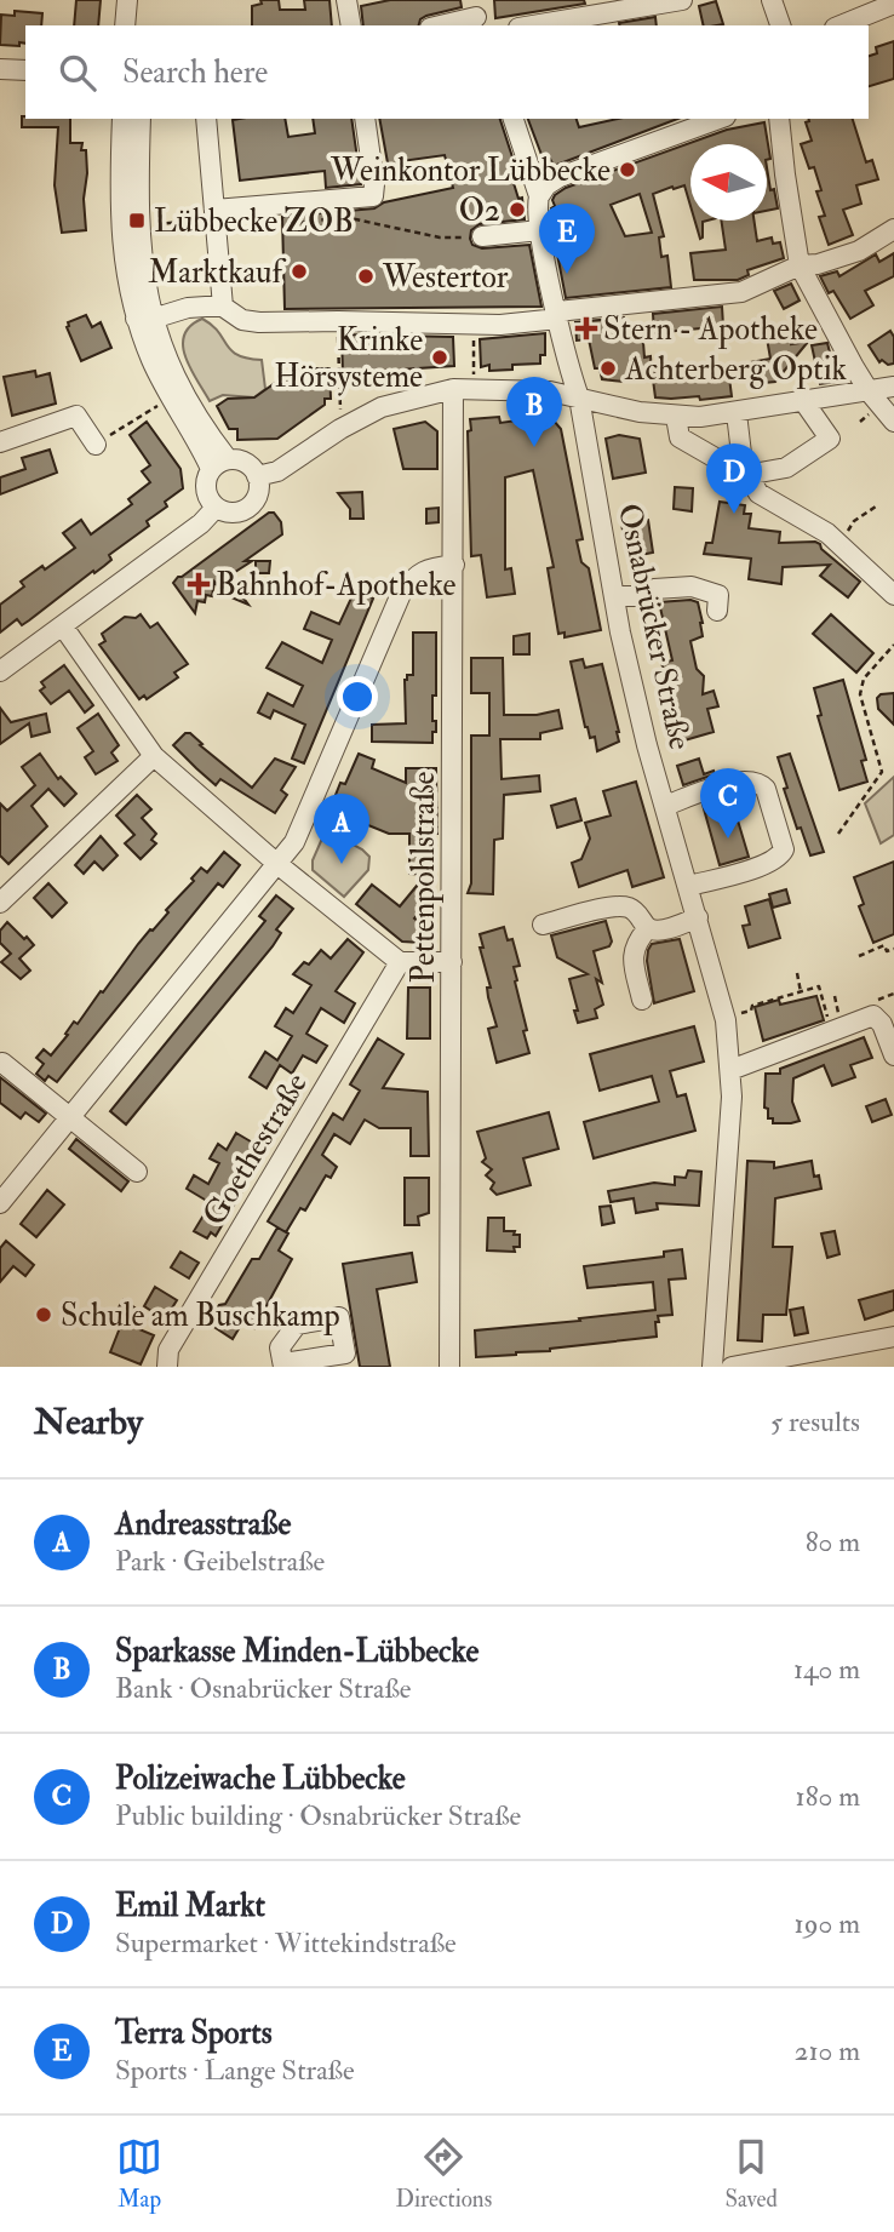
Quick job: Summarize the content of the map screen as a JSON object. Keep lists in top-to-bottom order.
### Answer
{
  "streets": {
    "street": ["Osnabrücker Straße", "Pettenpohlstraße", "Goethestraße"]
  },
  "places": {
    "other": [
      "Weinkontor Lübbecke",
      "O2",
      "Marktkauf",
      "Westertor",
      "Krinke Hörsysteme",
      "Achterberg Optik",
      "Schule am Buschkamp"
    ],
    "transit": ["Lübbecke ZOB"],
    "health": ["Stern - Apotheke", "Bahnhof-Apotheke"]
  },
  "north": "left",
  "page": {
    "search": "Search here",
    "pins": [
      "E",
      "B",
      "D",
      "C",
      "A"
    ],
    "heading": ["Nearby", "5 results"],
    "list": [
      {
        "mark": "A",
        "name": "Andreasstraße",
        "note": "Park · Geibelstraße",
        "value": "80 m"
      },
      {
        "mark": "B",
        "name": "Sparkasse Minden-Lübbecke",
        "note": "Bank · Osnabrücker Straße",
        "value": "140 m"
      },
      {
        "mark": "C",
        "name": "Polizeiwache Lübbecke",
        "note": "Public building · Osnabrücker Straße",
        "value": "180 m"
      },
      {
        "mark": "D",
        "name": "Emil Markt",
        "note": "Supermarket · Wittekindstraße",
        "value": "190 m"
      },
      {
        "mark": "E",
        "name": "Terra Sports",
        "note": "Sports · Lange Straße",
        "value": "210 m"
      }
    ],
    "nav": ["Map", "Directions", "Saved"]
  }
}
